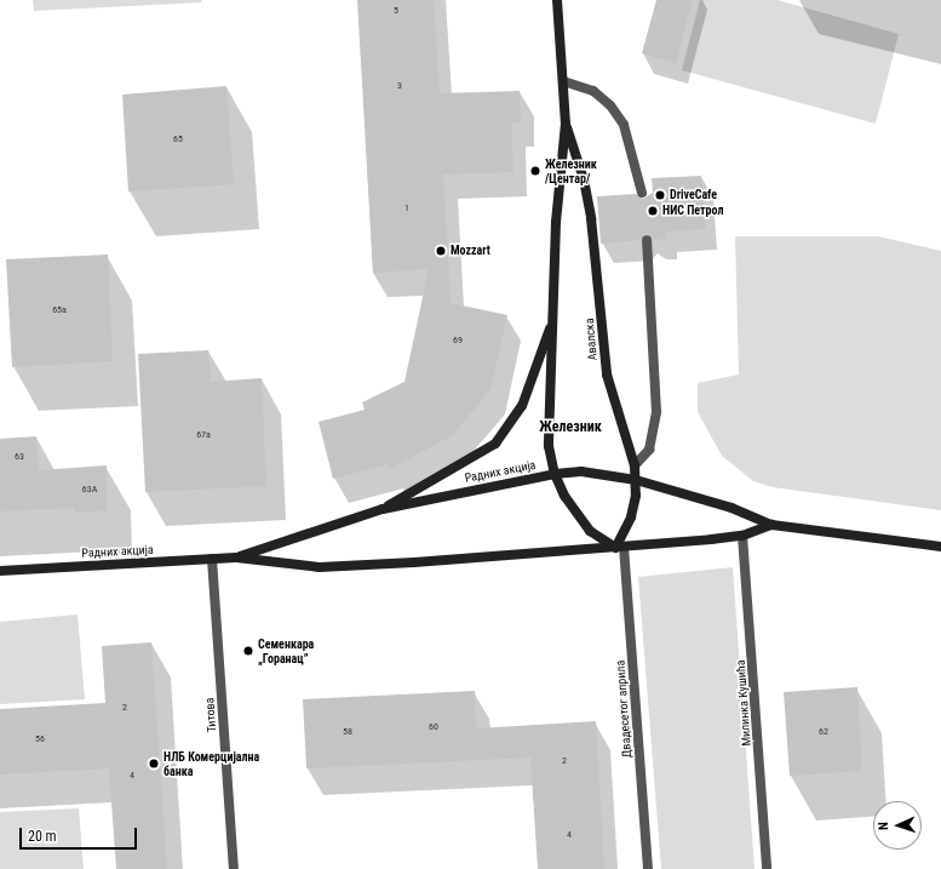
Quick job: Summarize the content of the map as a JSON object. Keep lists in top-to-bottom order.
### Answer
{
  "streets": {
    "main road": ["Авалска", "Радних акција"],
    "street": ["Милинка Кушића", "Двадесетог априла", "Титова"]
  },
  "crossings": [
    ["Авалска", "Радних акција"],
    ["Авалска", "Двадесетог априла"],
    ["Радних акција", "Милинка Кушића"],
    ["Радних акција", "Двадесетог априла"],
    ["Радних акција", "Титова"]
  ],
  "districts": ["Железник"],
  "places": [
    "Железник /Центар/",
    "DriveCafe",
    "НИС Петрол",
    "Mozzart",
    "Семенкара „Горанац”",
    "НЛБ Комерцијална банка"
  ],
  "house_numbers": [
    "5",
    "3",
    "65",
    "1",
    "65a",
    "69",
    "67a",
    "63",
    "63A",
    "2",
    "60",
    "58",
    "62",
    "56",
    "2",
    "4",
    "4"
  ],
  "scale_bar": "20 m",
  "north": "left"
}
